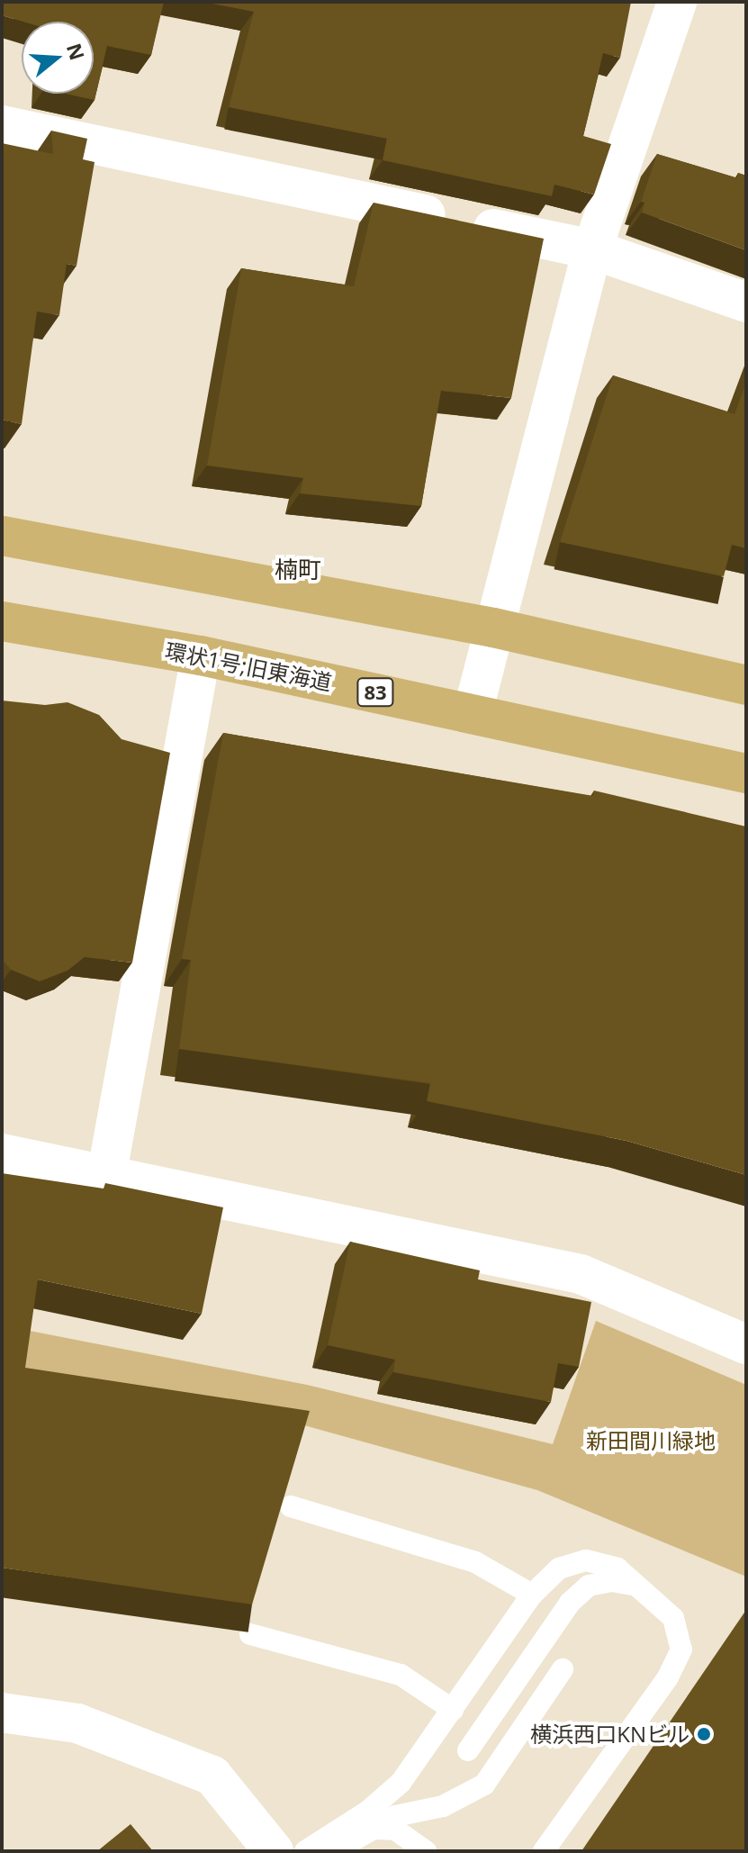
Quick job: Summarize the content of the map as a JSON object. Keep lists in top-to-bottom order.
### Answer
{
  "streets": {
    "main road": ["環状1号;旧東海道", "83"]
  },
  "districts": ["楠町"],
  "parks": ["新田間川緑地"],
  "places": ["横浜西口KNビル"],
  "north": "right"
}
